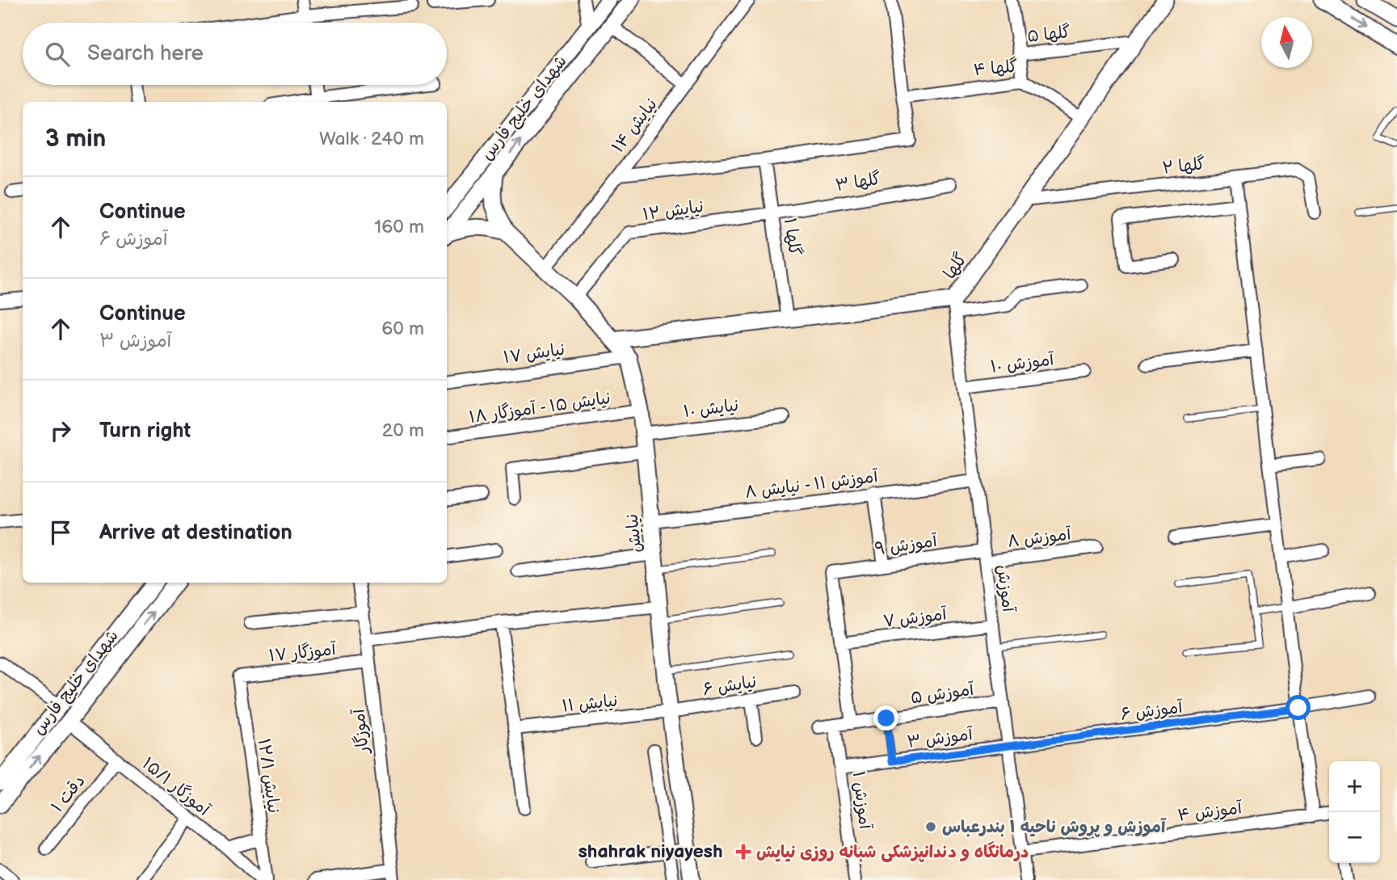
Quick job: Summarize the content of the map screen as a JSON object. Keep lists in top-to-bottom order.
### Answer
{
  "streets": {
    "street": [
      "گلها ۵",
      "گلها ۴",
      "شهدای خلیج فارس",
      "نیایش ۱۴",
      "گلها ۲",
      "گلها ۳",
      "نیایش ۱۲",
      "گلها ۱",
      "گلها",
      "نیایش ۱۷",
      "آموزش ۱۰",
      "نیایش ۱۵ - آموزگار ۱۸",
      "نیایش ۱۰",
      "آموزش ۱۱ - نیایش ۸",
      "نیایش",
      "آموزش ۸",
      "آموزش ۹",
      "آموزش",
      "آموزش ۷",
      "آموزگار ۱۷",
      "نیایش ۶",
      "آموزش ۵",
      "نیایش ۱۱",
      "آموزش ۶",
      "آموزگار",
      "آموزش ۳",
      "نیایش ۱۲/۱",
      "آموزگار ۱۵/۱",
      "دقت ۱",
      "آموزش ۱",
      "آموزش ۴"
    ]
  },
  "crossings": [
    ["گلها ۵", "گلها"],
    ["گلها ۴", "گلها"],
    ["شهدای خلیج فارس", "نیایش"],
    ["شهدای خلیج فارس", "آموزگار ۱۵/۱"],
    ["نیایش ۱۴", "نیایش"],
    ["گلها ۲", "گلها"],
    ["گلها ۳", "نیایش ۱۲"],
    ["گلها ۳", "گلها ۱"],
    ["نیایش ۱۲", "گلها ۱"],
    ["نیایش ۱۲", "نیایش"],
    ["گلها ۱", "گلها"],
    ["گلها", "نیایش"],
    ["گلها", "آموزش"],
    ["نیایش ۱۷", "نیایش"],
    ["آموزش ۱۰", "آموزش"],
    ["نیایش ۱۵ - آموزگار ۱۸", "نیایش"],
    ["نیایش ۱۰", "نیایش"],
    ["آموزش ۱۱ - نیایش ۸", "نیایش"],
    ["آموزش ۱۱ - نیایش ۸", "آموزش"],
    ["نیایش", "نیایش ۶"],
    ["نیایش", "نیایش ۱۱"],
    ["آموزش ۸", "آموزش ۹"],
    ["آموزش ۸", "آموزش"],
    ["آموزش ۹", "آموزش"],
    ["آموزش ۹", "آموزش ۷"],
    ["آموزش", "آموزش ۷"],
    ["آموزش", "آموزش ۵"],
    ["آموزش", "آموزش ۶"],
    ["آموزش", "آموزش ۳"],
    ["آموزش", "آموزش ۴"],
    ["آموزگار ۱۷", "آموزگار"],
    ["آموزگار ۱۷", "نیایش ۱۲/۱"],
    ["نیایش ۶", "نیایش ۱۱"],
    ["آموزش ۵", "آموزش ۱"],
    ["آموزش ۶", "آموزش ۳"],
    ["آموزش ۳", "آموزش ۱"],
    ["آموزگار ۱۵/۱", "دقت ۱"]
  ],
  "districts": ["shahrak niyayesh"],
  "places": {
    "other": ["آموزش و پروش ناحیه ۱ بندرعباس"],
    "health": ["درمانگاه و دندانپزشکی شبانه روزی نیایش"]
  },
  "north": "top",
  "page": {
    "search": "Search here",
    "heading": ["3 min", "Walk · 240 m"],
    "list": [
      ["Continue", "آموزش ۶", "160 m"],
      ["Continue", "آموزش ۳", "60 m"],
      ["Turn right", "20 m"],
      "Arrive at destination"
    ],
    "map_buttons": ["+", "−"]
  }
}
